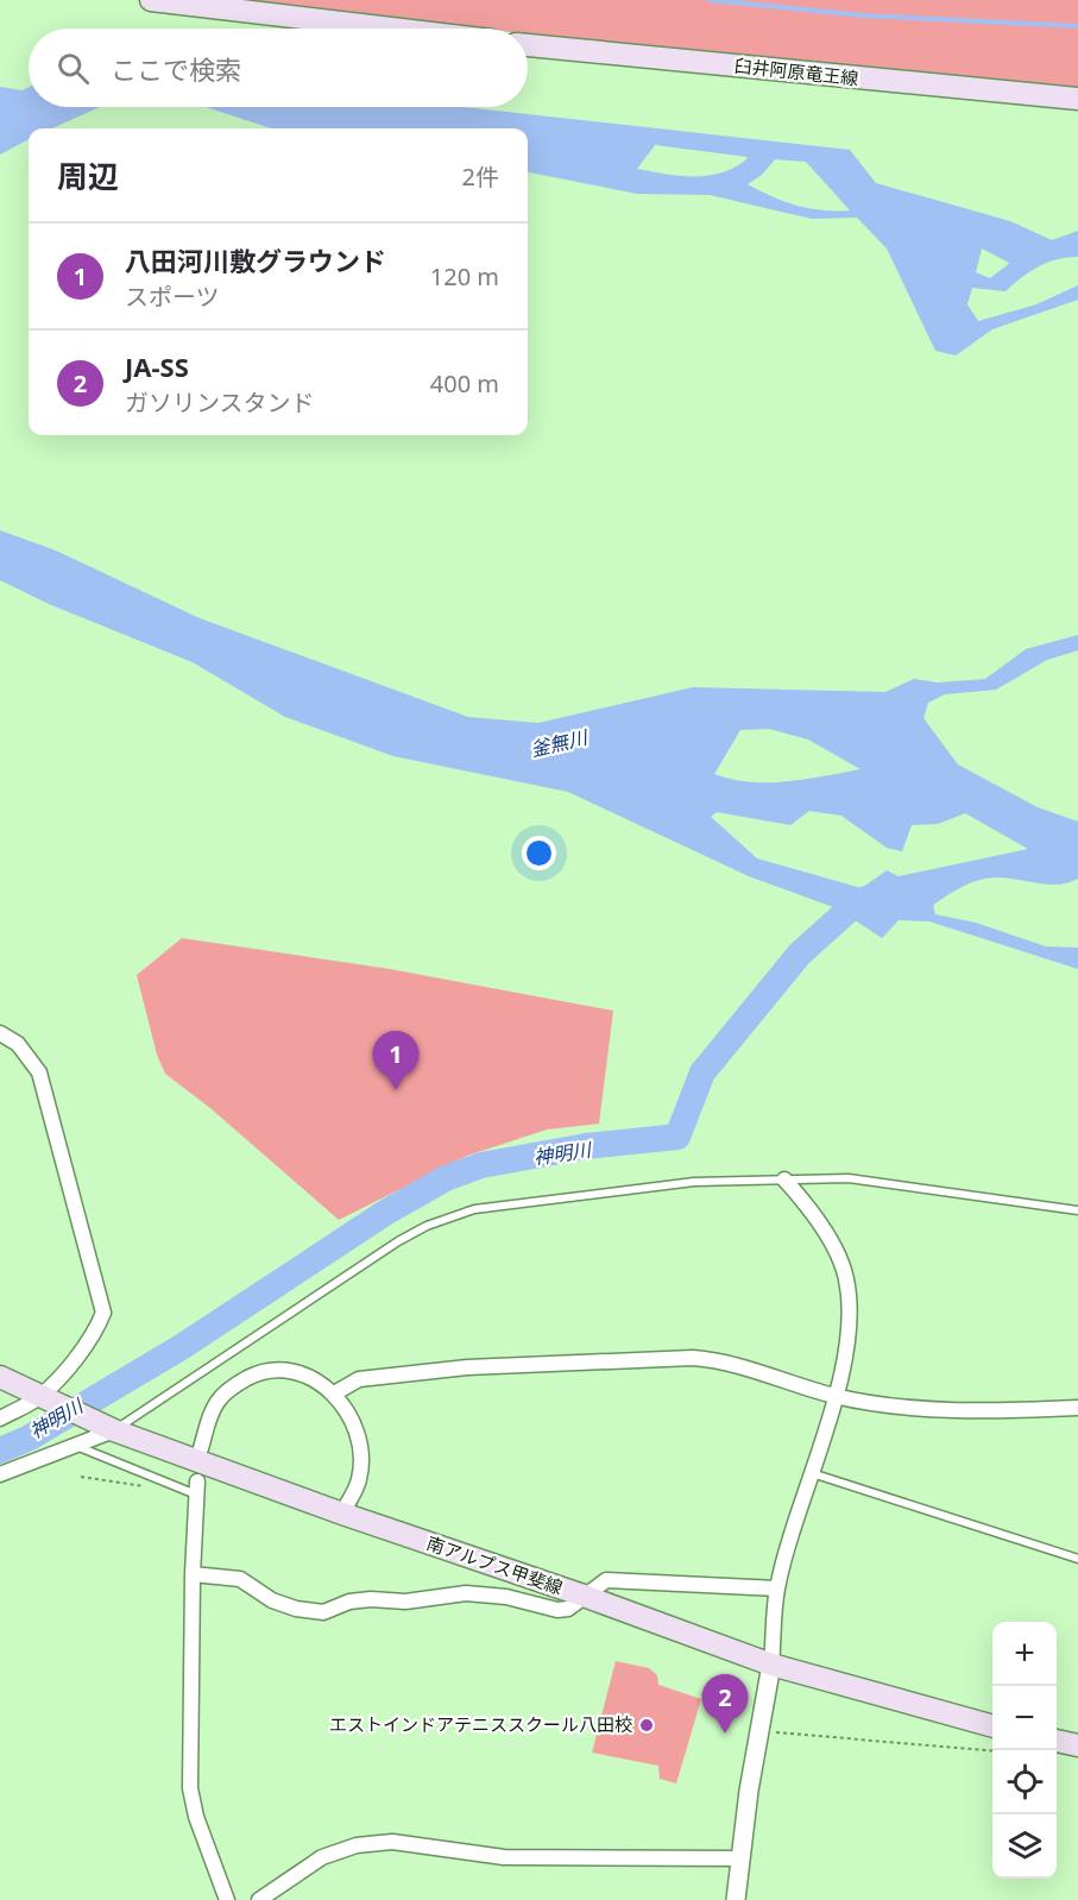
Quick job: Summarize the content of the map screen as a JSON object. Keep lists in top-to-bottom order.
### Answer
{
  "streets": {
    "main road": ["臼井阿原竜王線", "南アルプス甲斐線"]
  },
  "water": ["釜無川", "神明川"],
  "places": ["エストインドアテニススクール八田校"],
  "page": {
    "search": "ここで検索",
    "heading": ["周辺", "2件"],
    "list": [
      {
        "mark": "1",
        "name": "八田河川敷グラウンド",
        "note": "スポーツ",
        "value": "120 m"
      },
      {
        "mark": "2",
        "name": "JA-SS",
        "note": "ガソリンスタンド",
        "value": "400 m"
      }
    ],
    "pins": ["1", "2"],
    "map_buttons": ["+", "−"]
  }
}
